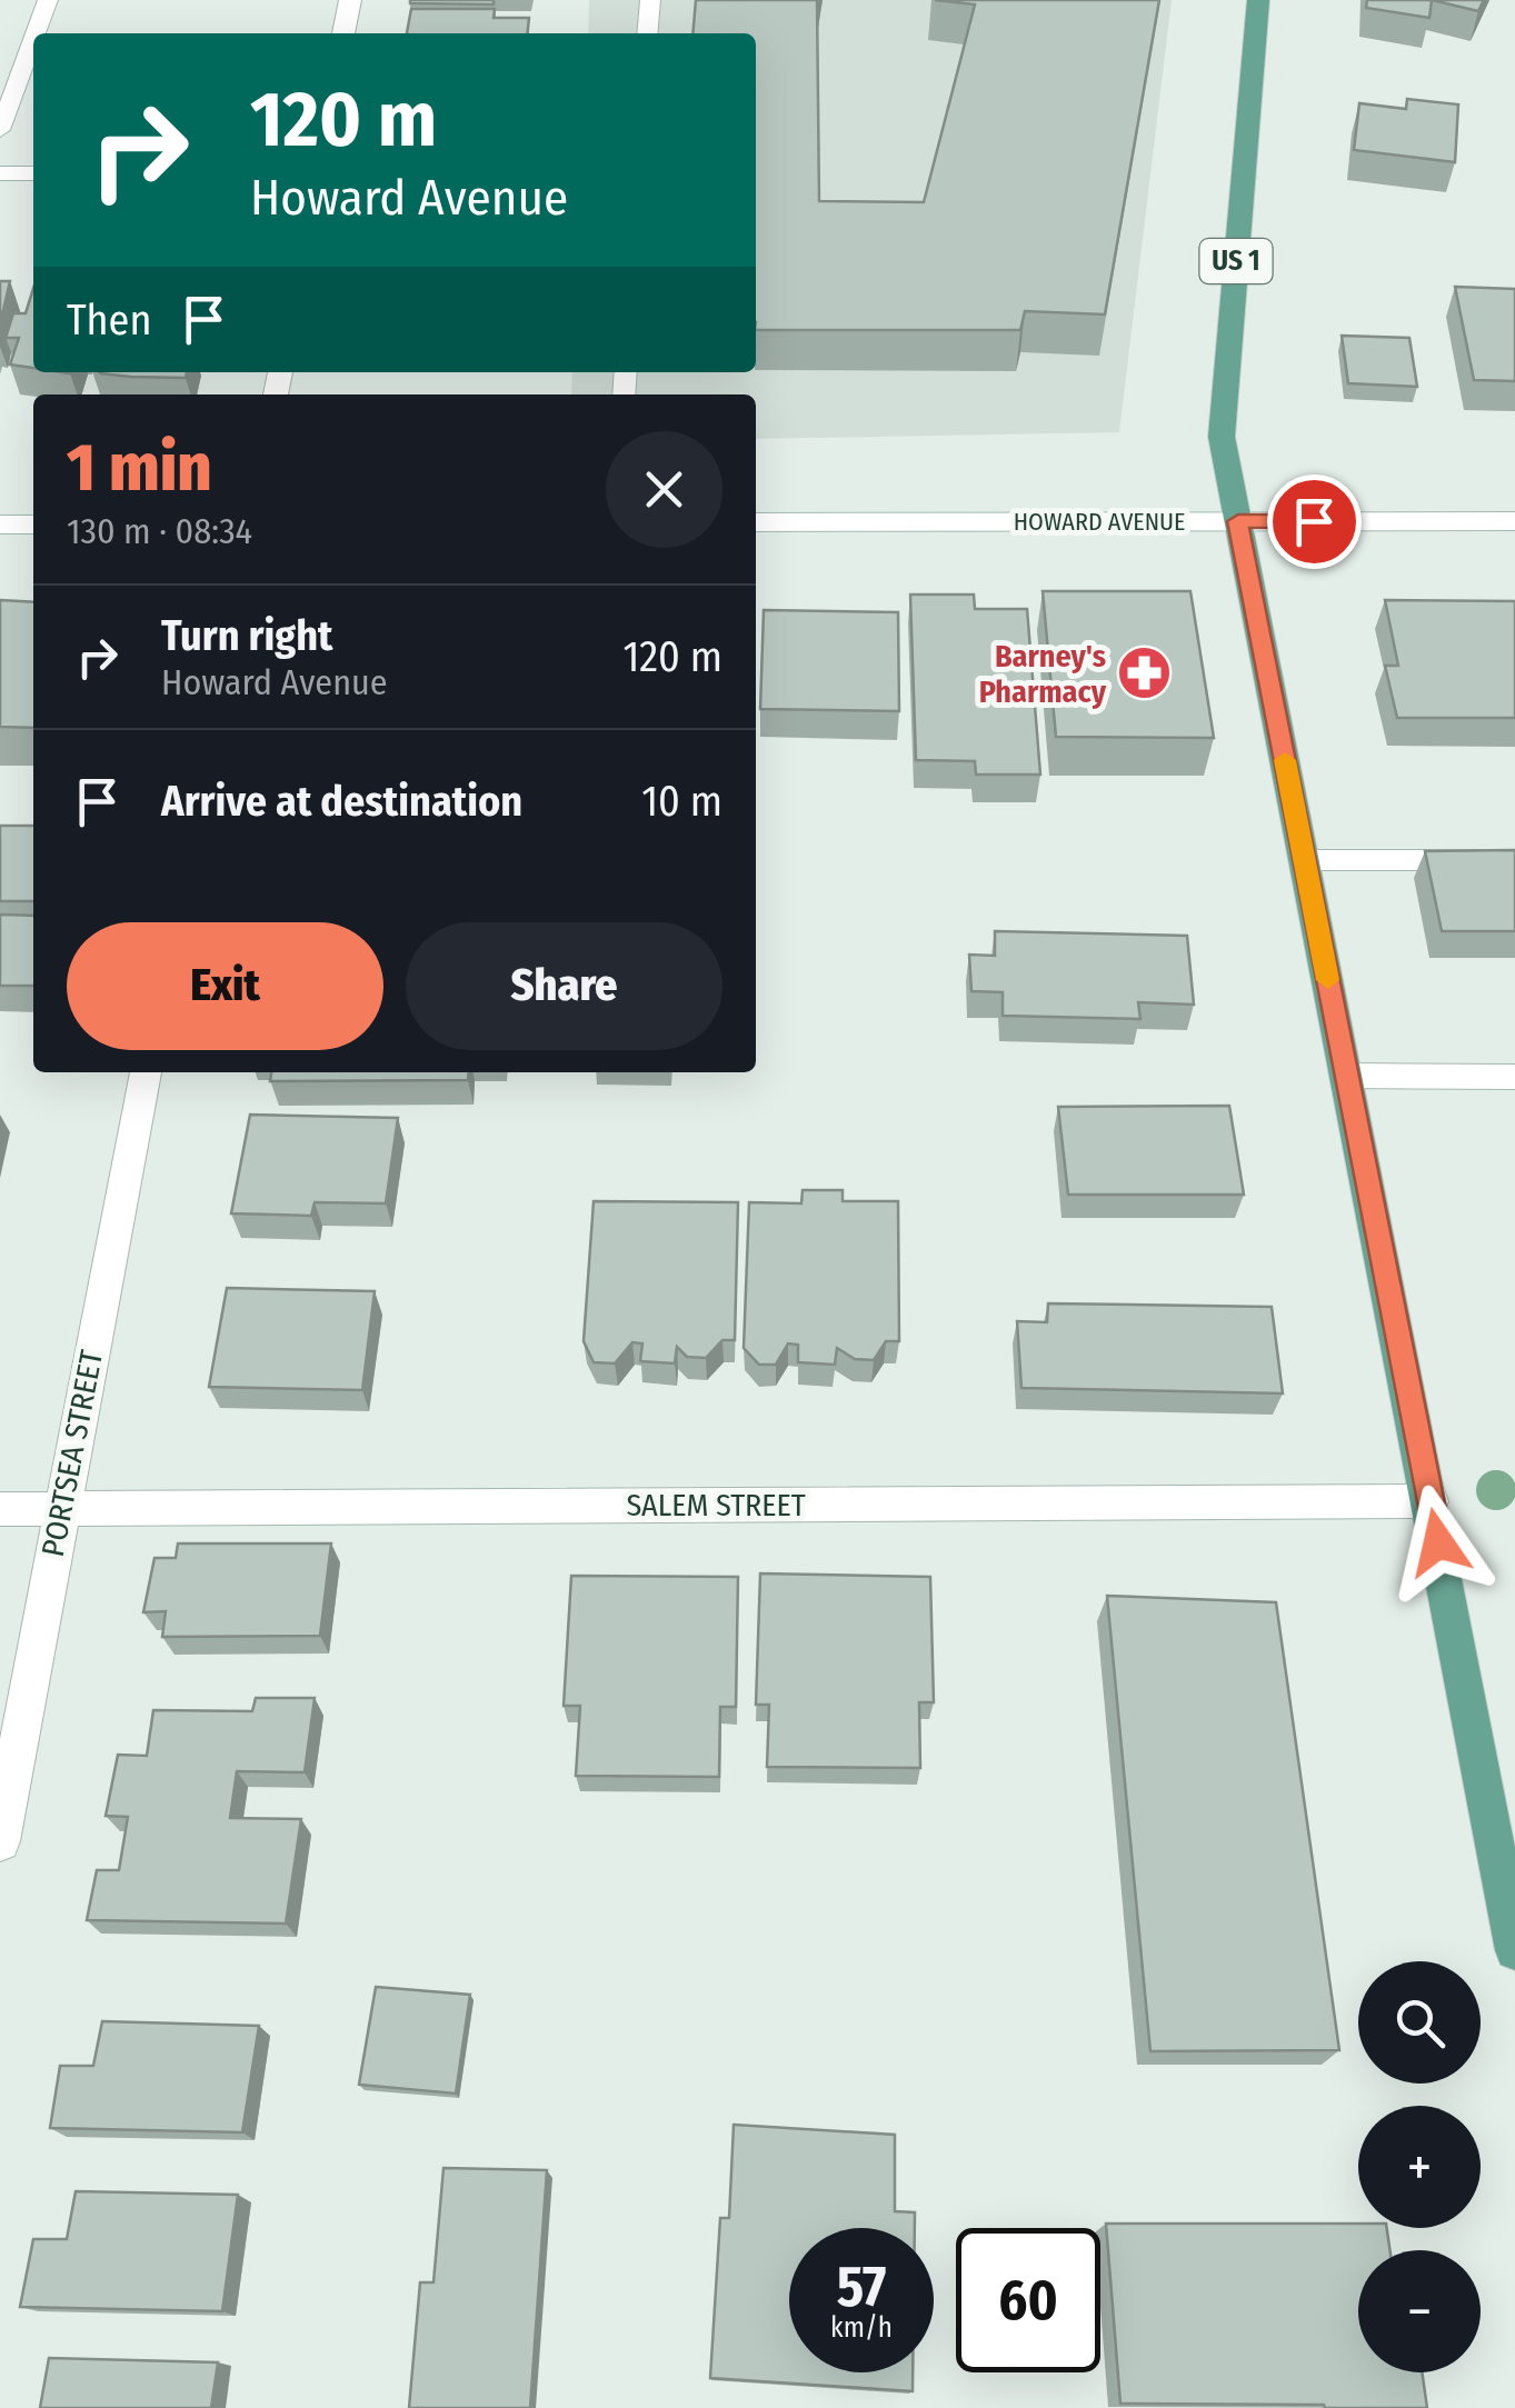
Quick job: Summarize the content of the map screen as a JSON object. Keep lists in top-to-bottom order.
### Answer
{
  "streets": {
    "main road": ["US 1"],
    "street": ["HOWARD AVENUE", "PORTSEA STREET", "SALEM STREET"]
  },
  "crossings": [
    ["US 1", "HOWARD AVENUE"],
    ["US 1", "SALEM STREET"],
    ["PORTSEA STREET", "SALEM STREET"]
  ],
  "places": {
    "pharmacy": ["Barney's Pharmacy"]
  },
  "page": {
    "turn": ["120 m", "Howard Avenue"],
    "then": "Then",
    "heading": ["1 min", "130 m · 08:34"],
    "list": [
      {
        "name": "Turn right",
        "note": "Howard Avenue",
        "value": "120 m"
      },
      {
        "name": "Arrive at destination",
        "value": "10 m"
      }
    ],
    "buttons": ["Exit", "Share"],
    "map_buttons": ["+", "−"],
    "speed": "57 km/h",
    "limit": "60"
  }
}
